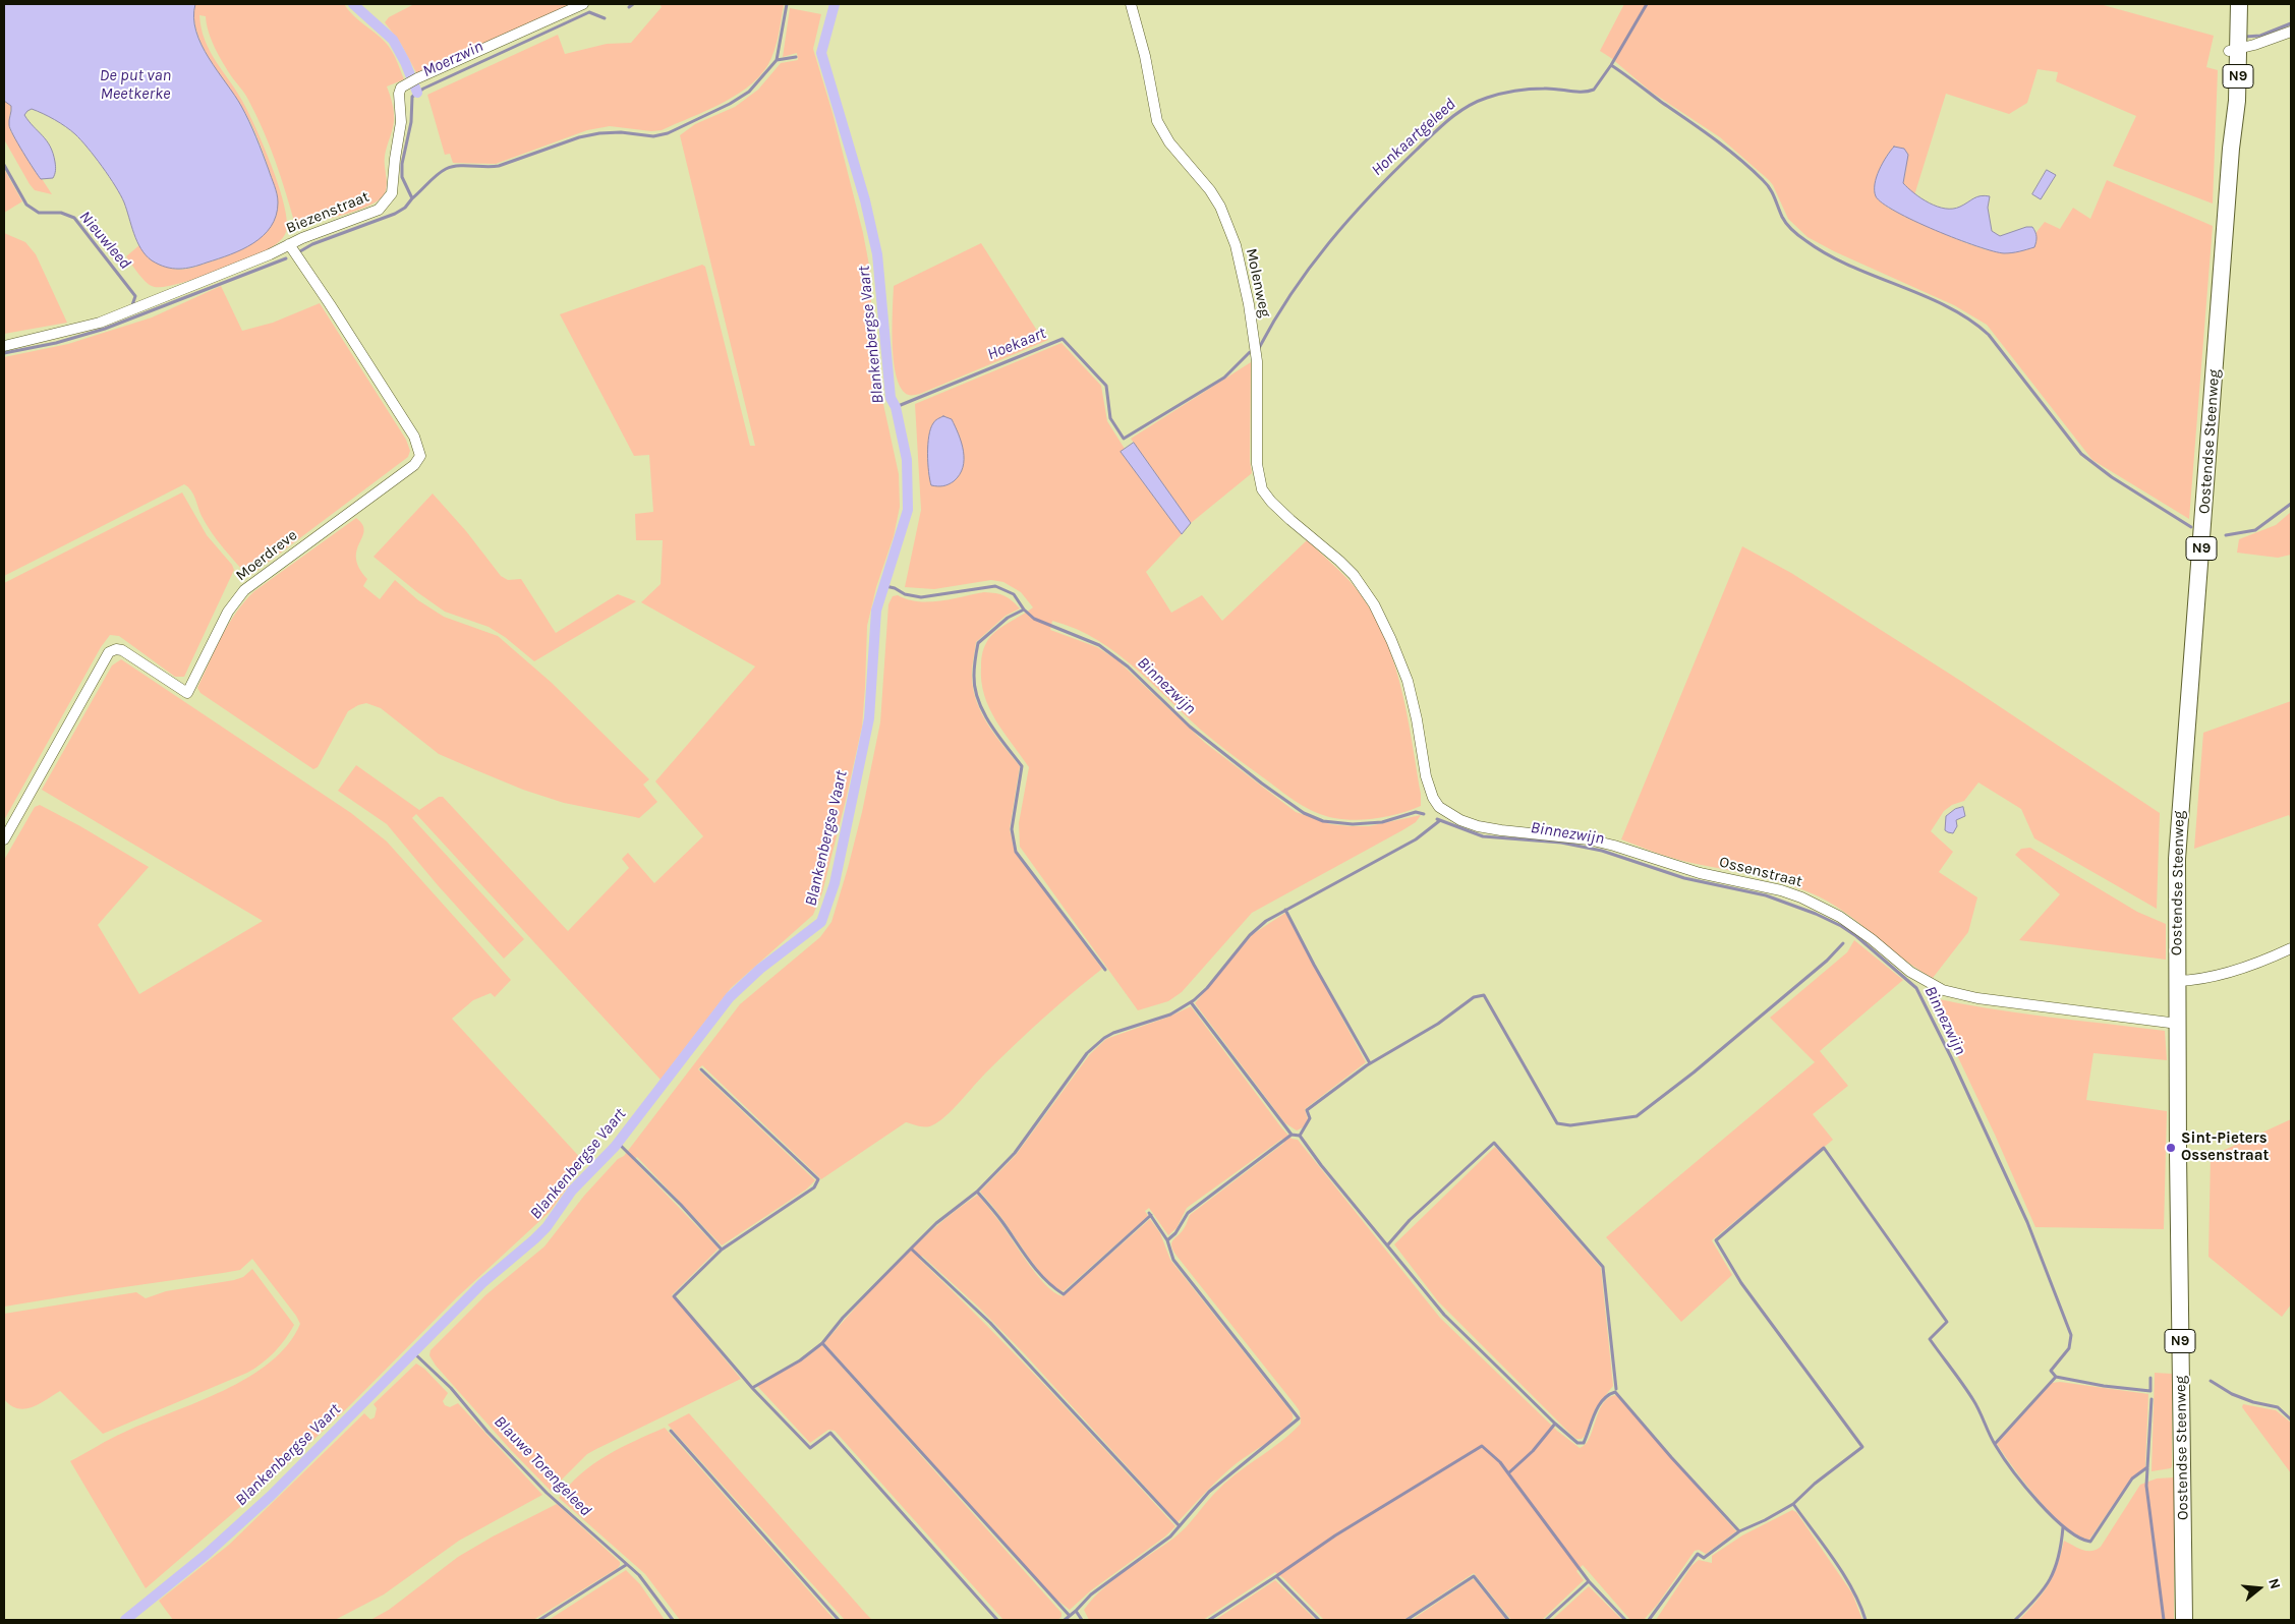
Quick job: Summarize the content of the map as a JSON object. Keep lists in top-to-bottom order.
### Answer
{
  "streets": {
    "main road": ["N9", "Oostendse Steenweg"],
    "street": [
      "Biezenstraat",
      "Molenweg",
      "Moerdreve",
      "Ossenstraat"
    ]
  },
  "crossings": [
    ["Biezenstraat", "Moerdreve"],
    ["Molenweg", "Ossenstraat"],
    ["Oostendse Steenweg", "Ossenstraat"]
  ],
  "water": [
    "Moerzwin",
    "De put van Meetkerke",
    "Honkaartgeleed",
    "Nieuwleed",
    "Blankenbergse Vaart",
    "Hoekaart",
    "Binnezwijn",
    "Blauwe Torengeleed"
  ],
  "places": ["Sint-Pieters Ossenstraat"],
  "north": "right"
}
